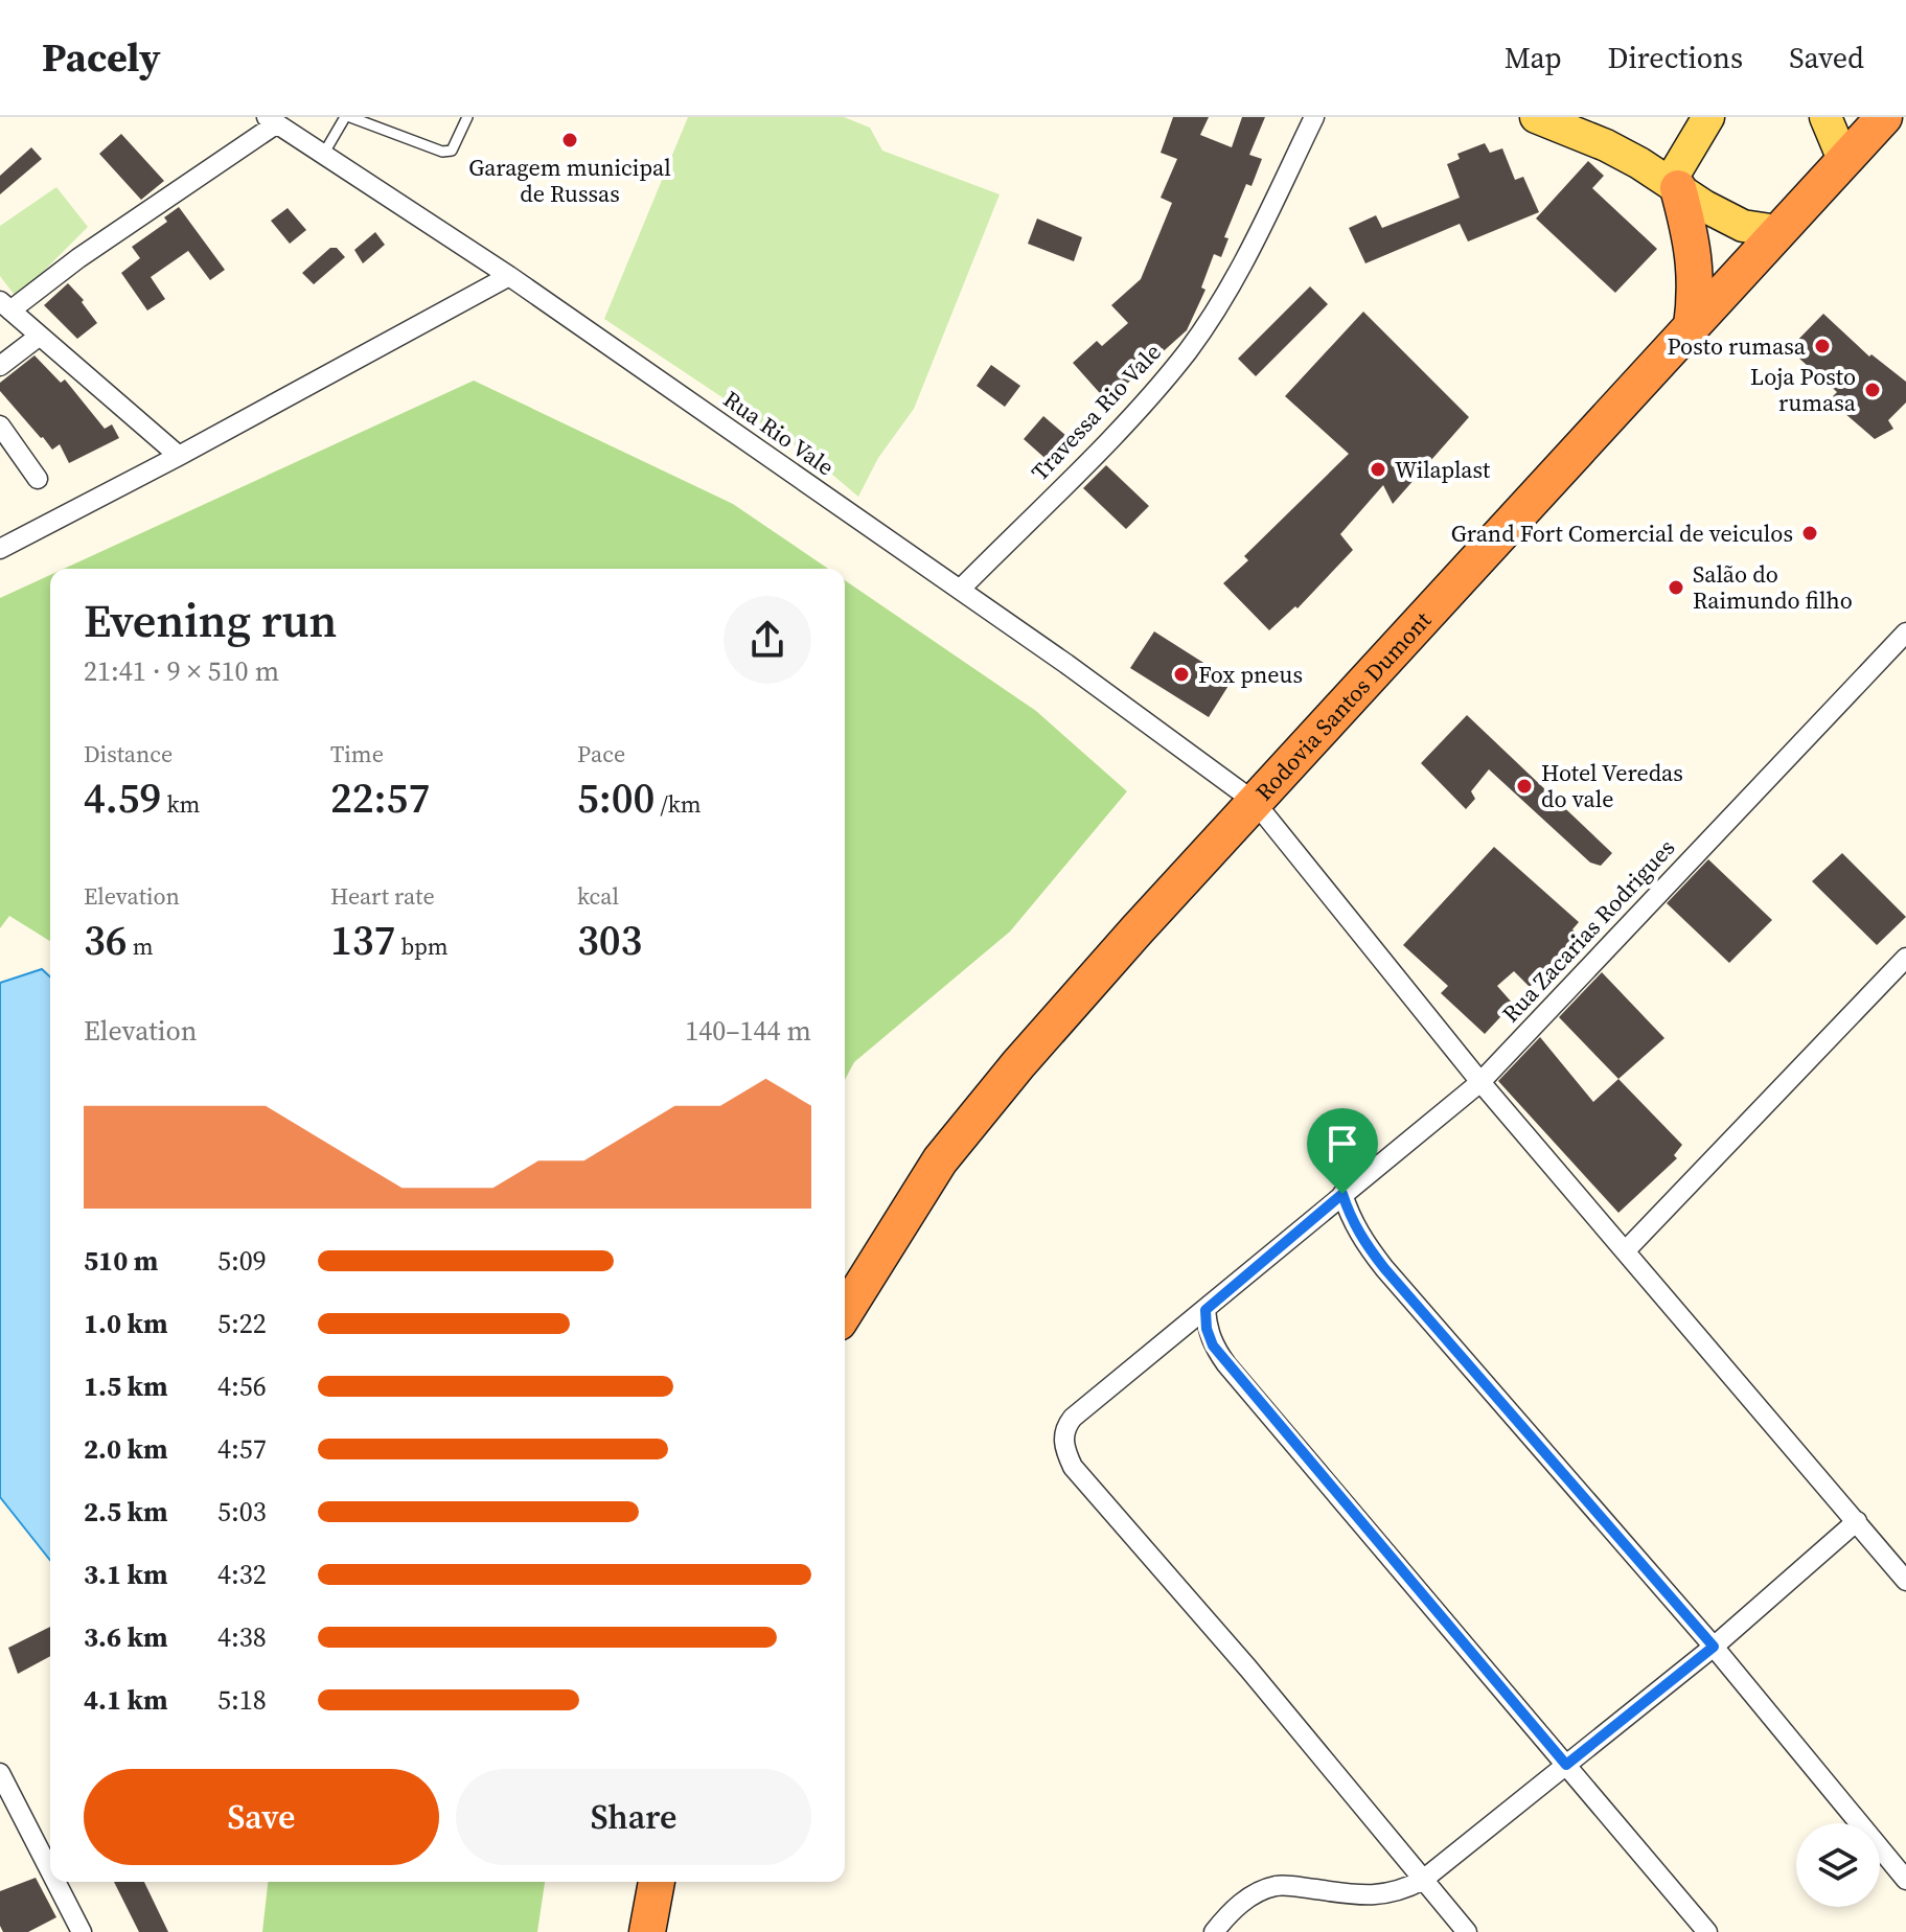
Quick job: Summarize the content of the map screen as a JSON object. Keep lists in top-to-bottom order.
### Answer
{
  "streets": {
    "highway": ["Rodovia Santos Dumont"],
    "street": ["Travessa Rio Vale", "Rua Rio Vale", "Rua Zacarias Rodrigues"]
  },
  "crossings": [
    ["Travessa Rio Vale", "Rua Rio Vale"],
    ["Rua Rio Vale", "Rodovia Santos Dumont"],
    ["Rua Rio Vale", "Rua Zacarias Rodrigues"]
  ],
  "places": [
    "Garagem municipal de Russas",
    "Posto rumasa",
    "Loja Posto rumasa",
    "Wilaplast",
    "Grand Fort Comercial de veiculos",
    "Salão do Raimundo filho",
    "Fox pneus",
    "Hotel Veredas do vale"
  ],
  "page": {
    "header": "Pacely",
    "nav": ["Map", "Directions", "Saved"],
    "heading": ["Evening run", "21:41 · 9 × 510 m"],
    "stats": [
      ["Distance", "4.59 km"],
      ["Time", "22:57"],
      ["Pace", "5:00 /km"],
      ["Elevation", "36 m"],
      ["Heart rate", "137 bpm"],
      ["kcal", "303"]
    ],
    "chart": ["Elevation", "140–144 m"],
    "list": [
      {
        "name": "510 m",
        "note": "5:09"
      },
      {
        "name": "1.0 km",
        "note": "5:22"
      },
      {
        "name": "1.5 km",
        "note": "4:56"
      },
      {
        "name": "2.0 km",
        "note": "4:57"
      },
      {
        "name": "2.5 km",
        "note": "5:03"
      },
      {
        "name": "3.1 km",
        "note": "4:32"
      },
      {
        "name": "3.6 km",
        "note": "4:38"
      },
      {
        "name": "4.1 km",
        "note": "5:18"
      }
    ],
    "buttons": ["Save", "Share"]
  }
}
